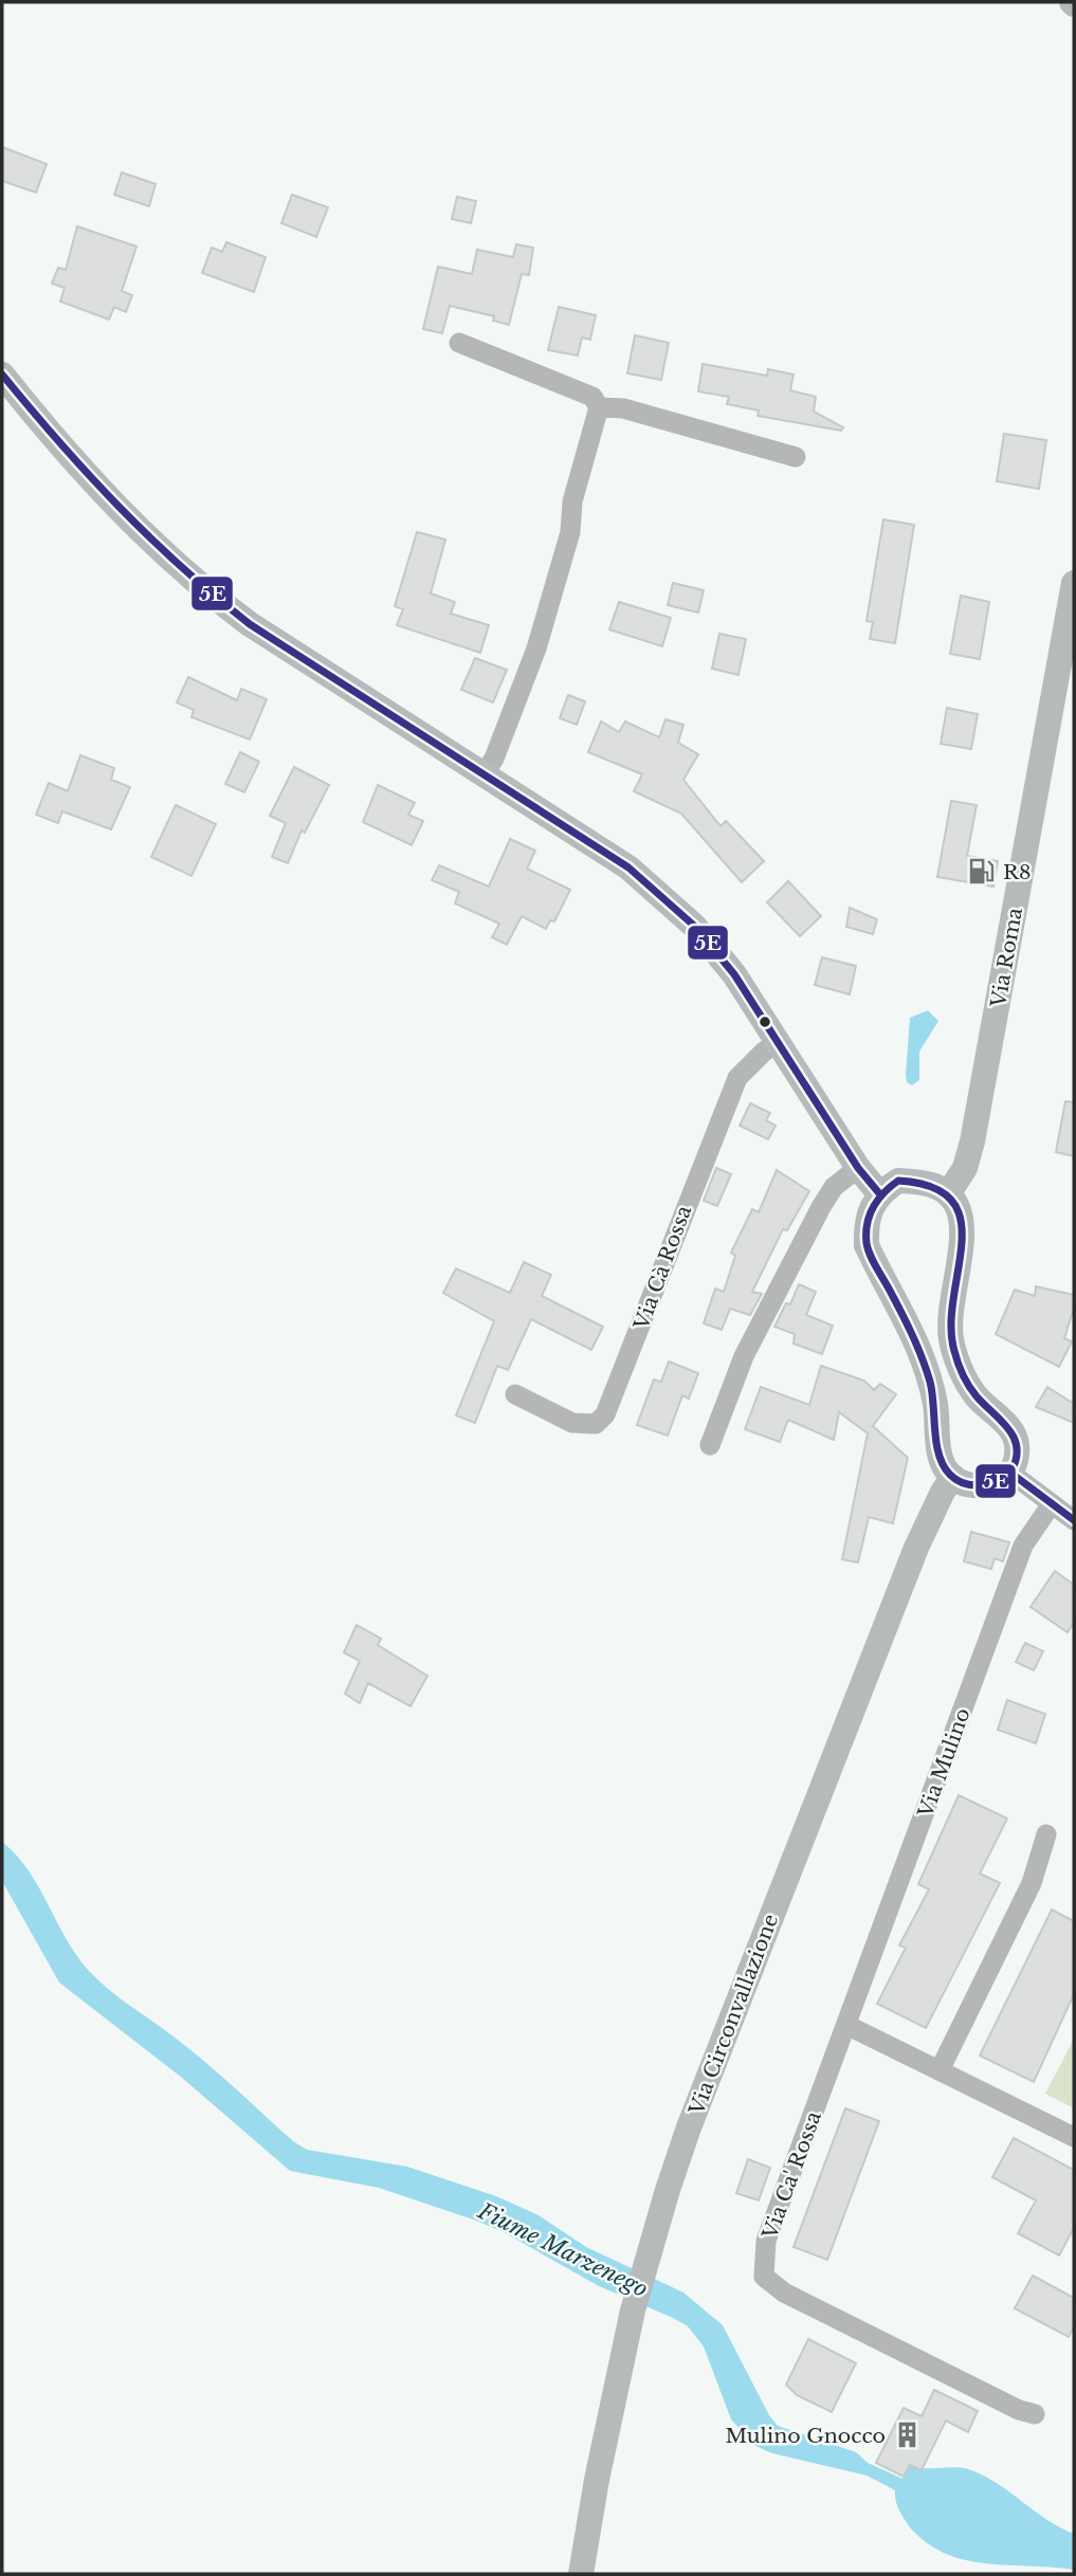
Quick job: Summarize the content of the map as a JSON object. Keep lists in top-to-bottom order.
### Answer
{
  "streets": {
    "main road": ["Via Roma", "Via Circonvallazione"],
    "street": ["Via Cà Rossa", "Via Mulino", "Via Ca' Rossa"]
  },
  "crossings": [
    ["Via Mulino", "Via Ca' Rossa"]
  ],
  "water": ["Fiume Marzenego"],
  "places": {
    "fuel station": ["R8"],
    "building": ["Mulino Gnocco"]
  },
  "lines": ["transit line 5E"]
}
